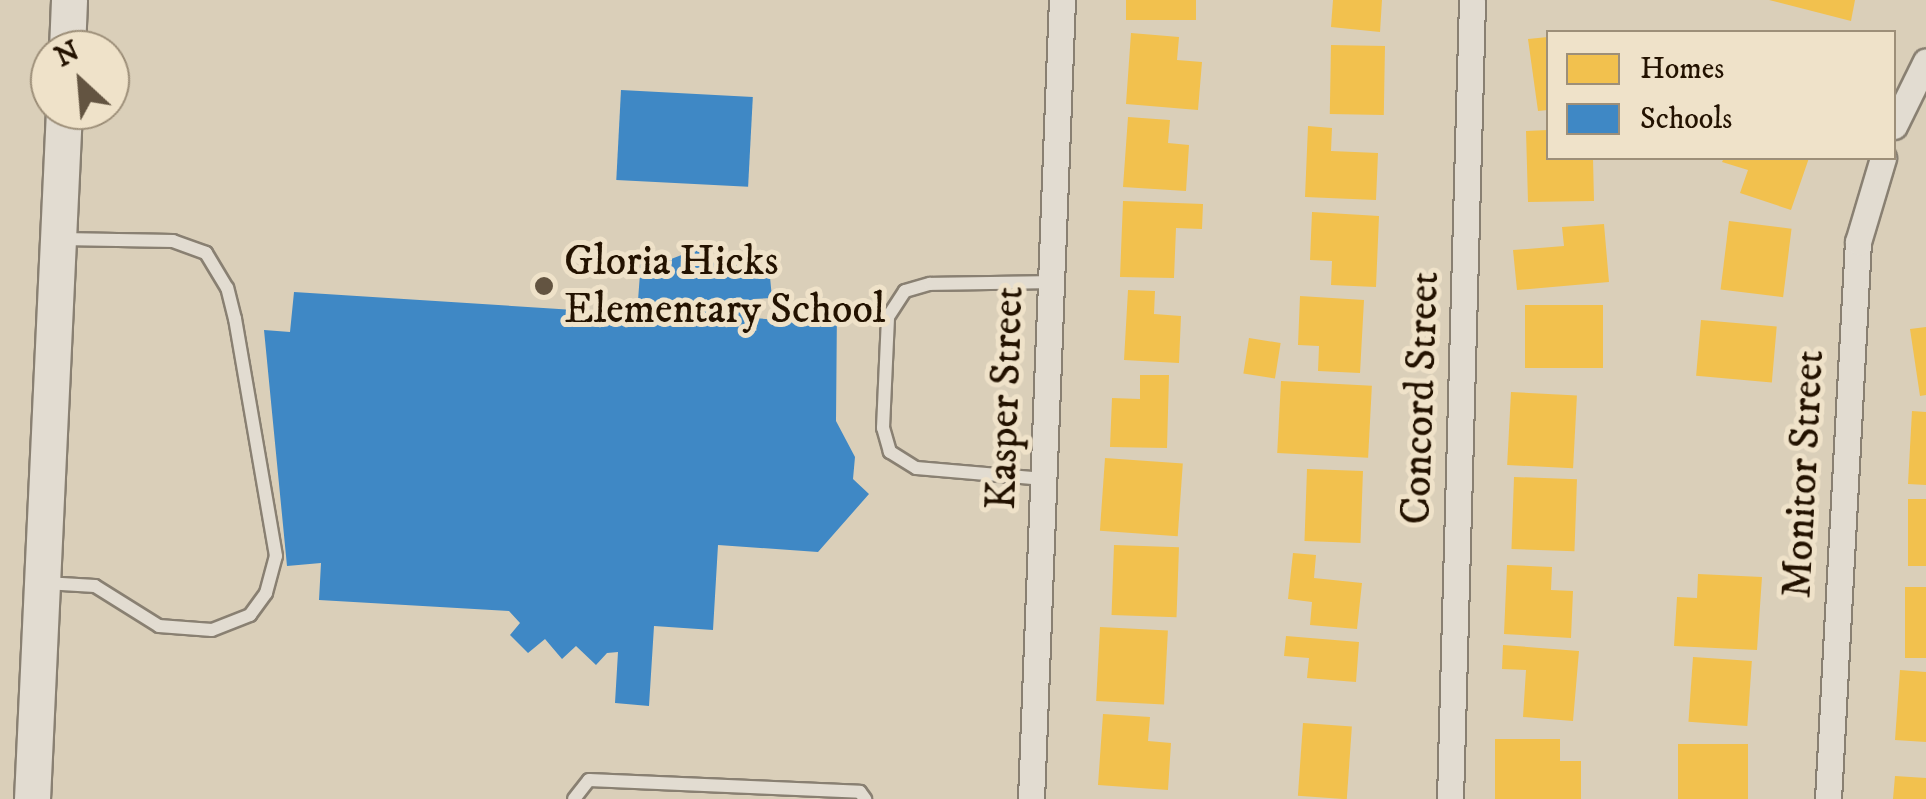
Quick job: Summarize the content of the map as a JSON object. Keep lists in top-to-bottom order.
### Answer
{
  "streets": {
    "street": ["Kasper Street", "Concord Street", "Monitor Street"]
  },
  "places": ["Gloria Hicks Elementary School"],
  "legend": ["Homes", "Schools"],
  "north": "top left"
}
